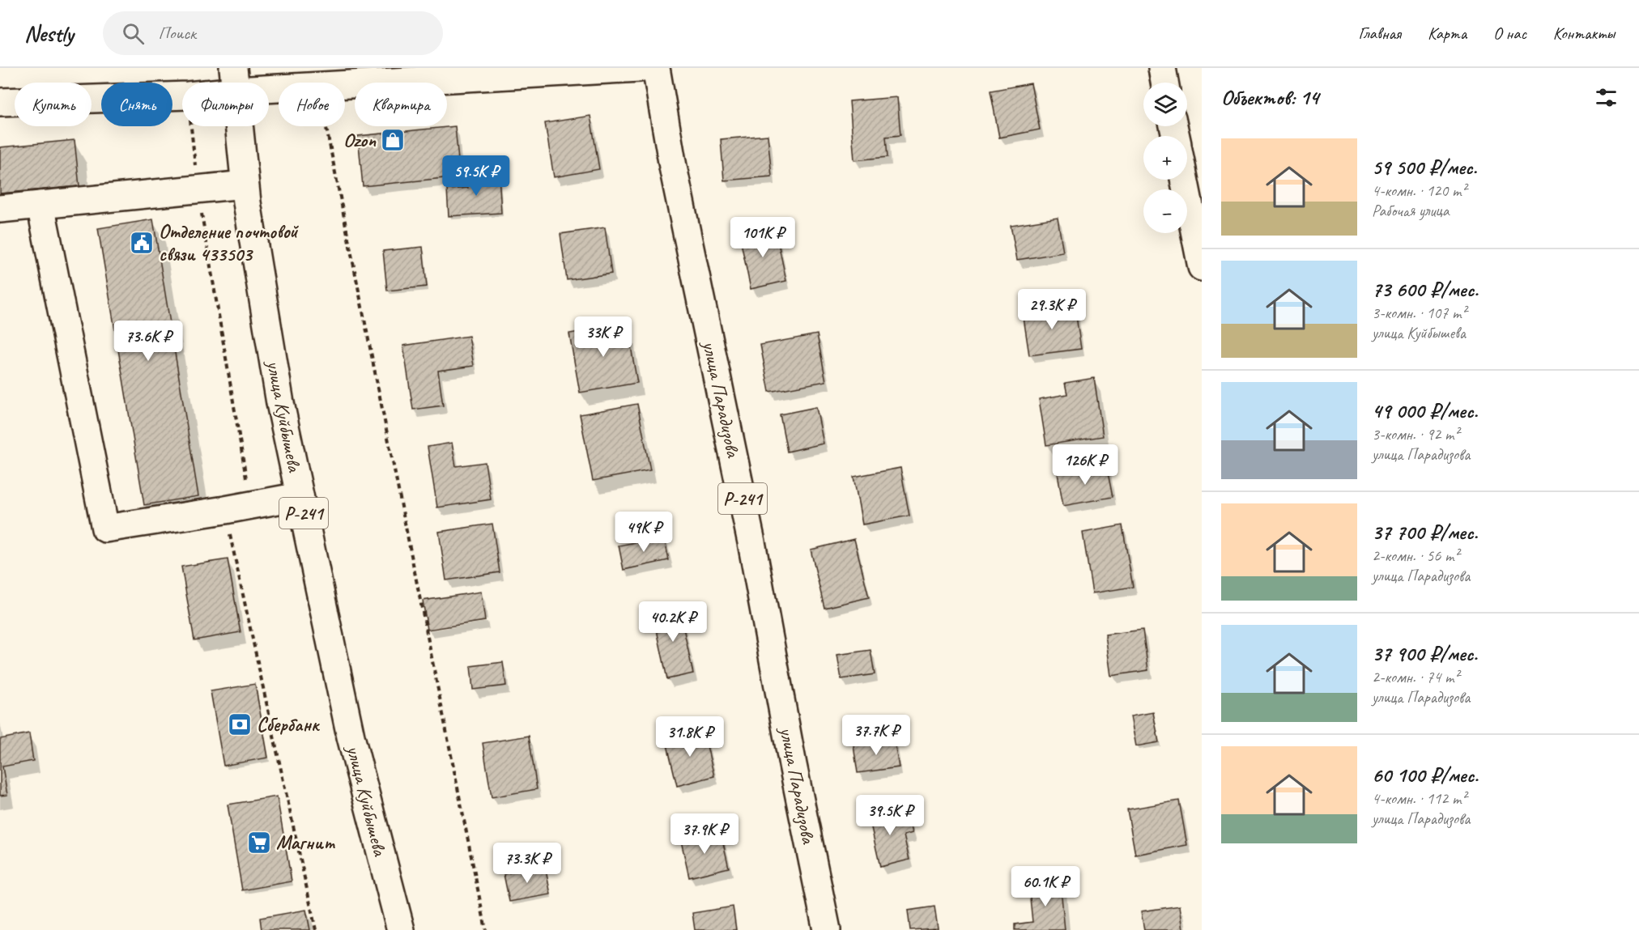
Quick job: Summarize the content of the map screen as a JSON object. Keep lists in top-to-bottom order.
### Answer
{
  "streets": {
    "main road": ["улица Парадизова", "улица Куйбышева", "Р-241"]
  },
  "places": {
    "shop": ["Ozon"],
    "public building": ["Отделение почтовой связи 433503"],
    "bank": ["Сбербанк"],
    "supermarket": ["Магнит"]
  },
  "page": {
    "header": "Nestly",
    "search": "Поиск",
    "nav": [
      "Главная",
      "Карта",
      "О нас",
      "Контакты"
    ],
    "heading": "Объектов: 14",
    "map_buttons": ["+", "−"],
    "chip": [
      "Купить",
      "Снять",
      "Фильтры",
      "Новое",
      "Квартира"
    ],
    "list": [
      {
        "name": "59 500 ₽/мес.",
        "note": "4-комн. · 120 m² · Рабочая улица"
      },
      {
        "name": "73 600 ₽/мес.",
        "note": "3-комн. · 107 m² · улица Куйбышева"
      },
      {
        "name": "49 000 ₽/мес.",
        "note": "3-комн. · 92 m² · улица Парадизова"
      },
      {
        "name": "37 700 ₽/мес.",
        "note": "2-комн. · 56 m² · улица Парадизова"
      },
      {
        "name": "37 900 ₽/мес.",
        "note": "2-комн. · 74 m² · улица Парадизова"
      },
      {
        "name": "60 100 ₽/мес.",
        "note": "4-комн. · 112 m² · улица Парадизова"
      }
    ],
    "price": [
      "59.5K ₽",
      "101K ₽",
      "29.3K ₽",
      "33K ₽",
      "73.6K ₽",
      "126K ₽",
      "49K ₽",
      "40.2K ₽",
      "37.7K ₽",
      "31.8K ₽",
      "39.5K ₽",
      "37.9K ₽",
      "73.3K ₽",
      "60.1K ₽"
    ]
  }
}
